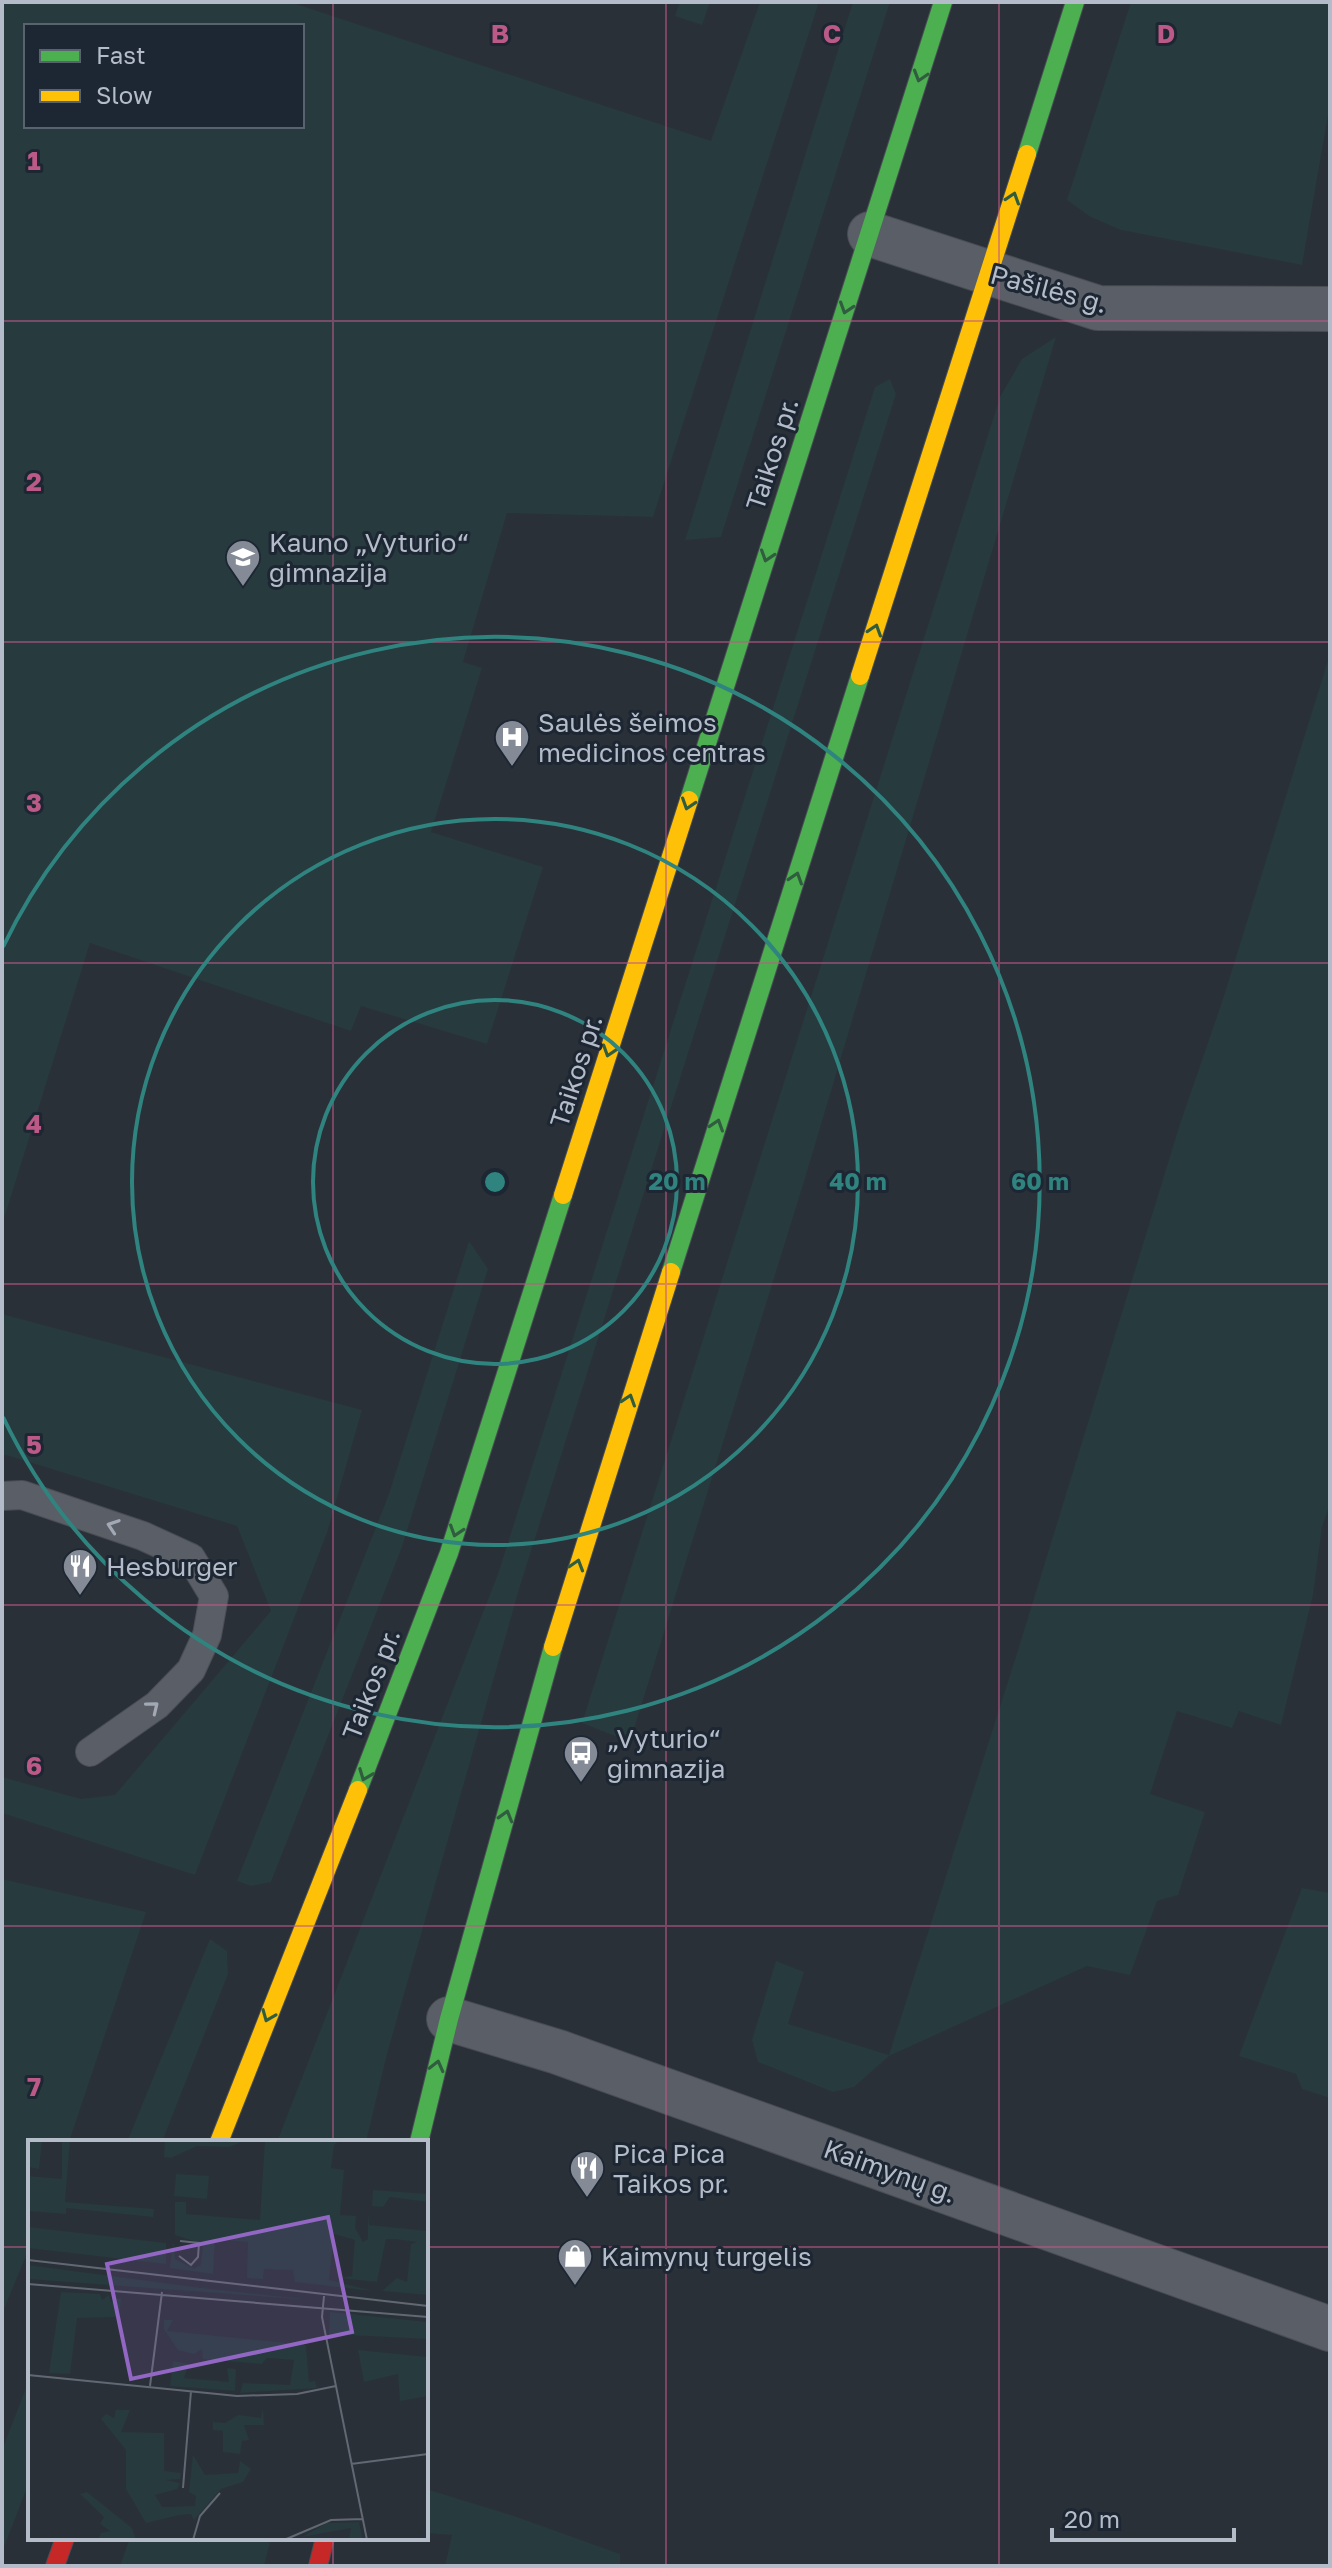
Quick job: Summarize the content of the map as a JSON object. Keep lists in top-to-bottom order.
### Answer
{
  "streets": {
    "main road": ["Taikos pr."],
    "street": ["Pašilės g.", "Kaimynų g."]
  },
  "crossings": [
    ["Pašilės g.", "Taikos pr."]
  ],
  "places": {
    "school or university": ["Kauno „Vyturio“ gimnazija"],
    "hospital": ["Saulės šeimos medicinos centras"],
    "restaurant": ["Hesburger", "Pica Pica Taikos pr."],
    "bus stop": ["„Vyturio“ gimnazija"],
    "shop": ["Kaimynų turgelis"]
  },
  "legend": ["Fast", "Slow"],
  "scale_bar": "20 m",
  "grid": {
    "columns": ["B", "C", "D"],
    "rows": [
      "1",
      "2",
      "3",
      "4",
      "5",
      "6",
      "7"
    ]
  },
  "rings": ["20 m", "40 m", "60 m"]
}
